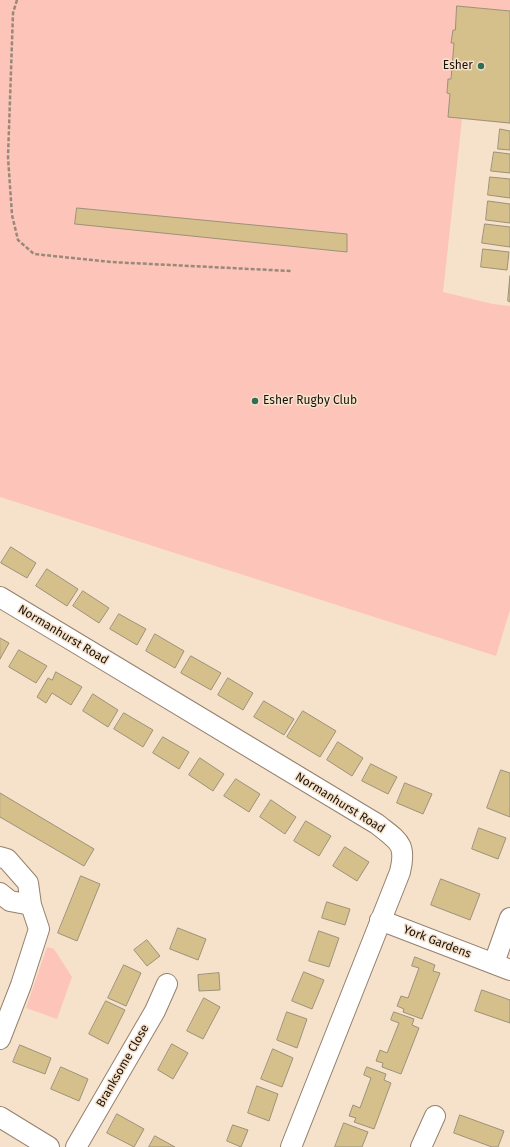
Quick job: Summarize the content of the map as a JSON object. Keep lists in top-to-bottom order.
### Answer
{
  "streets": {
    "street": ["Normanhurst Road", "York Gardens", "Branksome Close"]
  },
  "crossings": [
    ["Normanhurst Road", "York Gardens"]
  ],
  "places": ["Esher", "Esher Rugby Club"]
}
